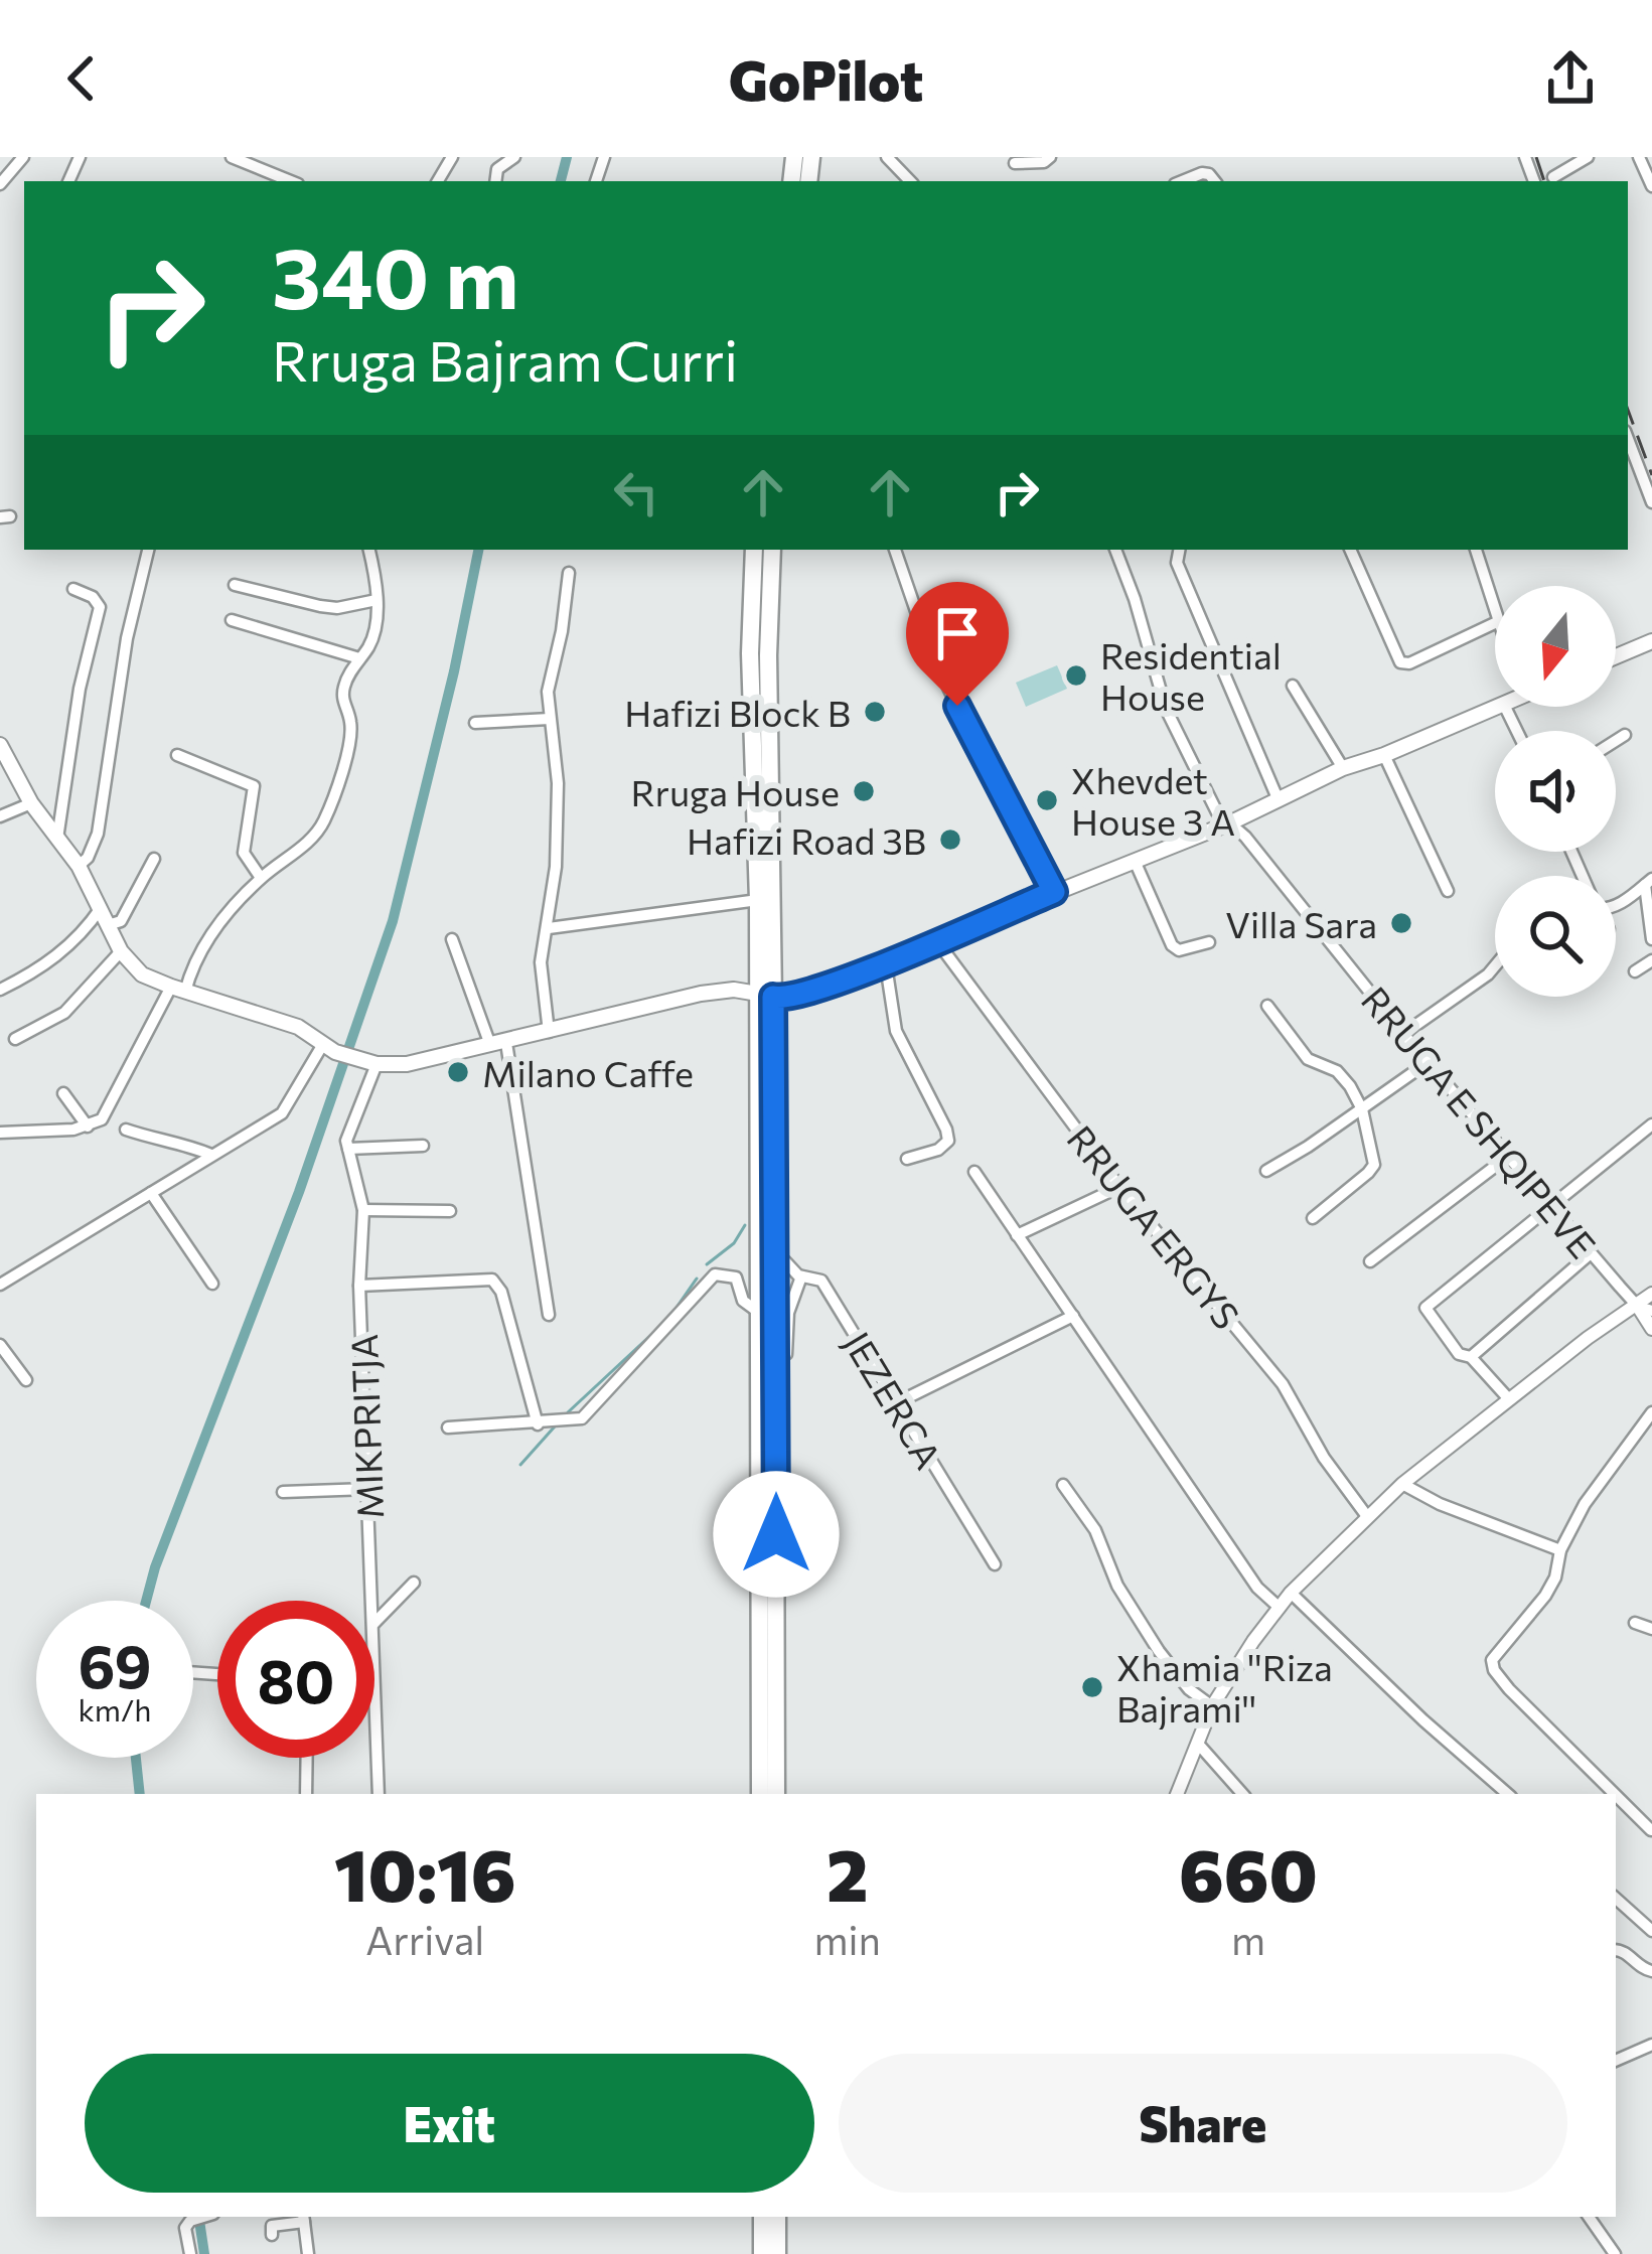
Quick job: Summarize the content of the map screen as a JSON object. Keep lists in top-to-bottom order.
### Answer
{
  "streets": {
    "street": [
      "RRUGA E SHQIPEVE",
      "RRUGA ERGYS",
      "JEZERCA",
      "MIKPRITJA"
    ]
  },
  "places": [
    "Residential House",
    "Hafizi Block B",
    "Rruga House",
    "Xhevdet House 3 A",
    "Hafizi Road 3B",
    "Villa Sara",
    "Milano Caffe",
    "Xhamia ''Riza Bajrami''"
  ],
  "north": "bottom",
  "page": {
    "header": "GoPilot",
    "turn": ["340 m", "Rruga Bajram Curri"],
    "speed": "69 km/h",
    "limit": "80",
    "eta": [
      "10:16",
      "Arrival",
      "2",
      "min",
      "660",
      "m"
    ],
    "buttons": ["Exit", "Share"]
  }
}
